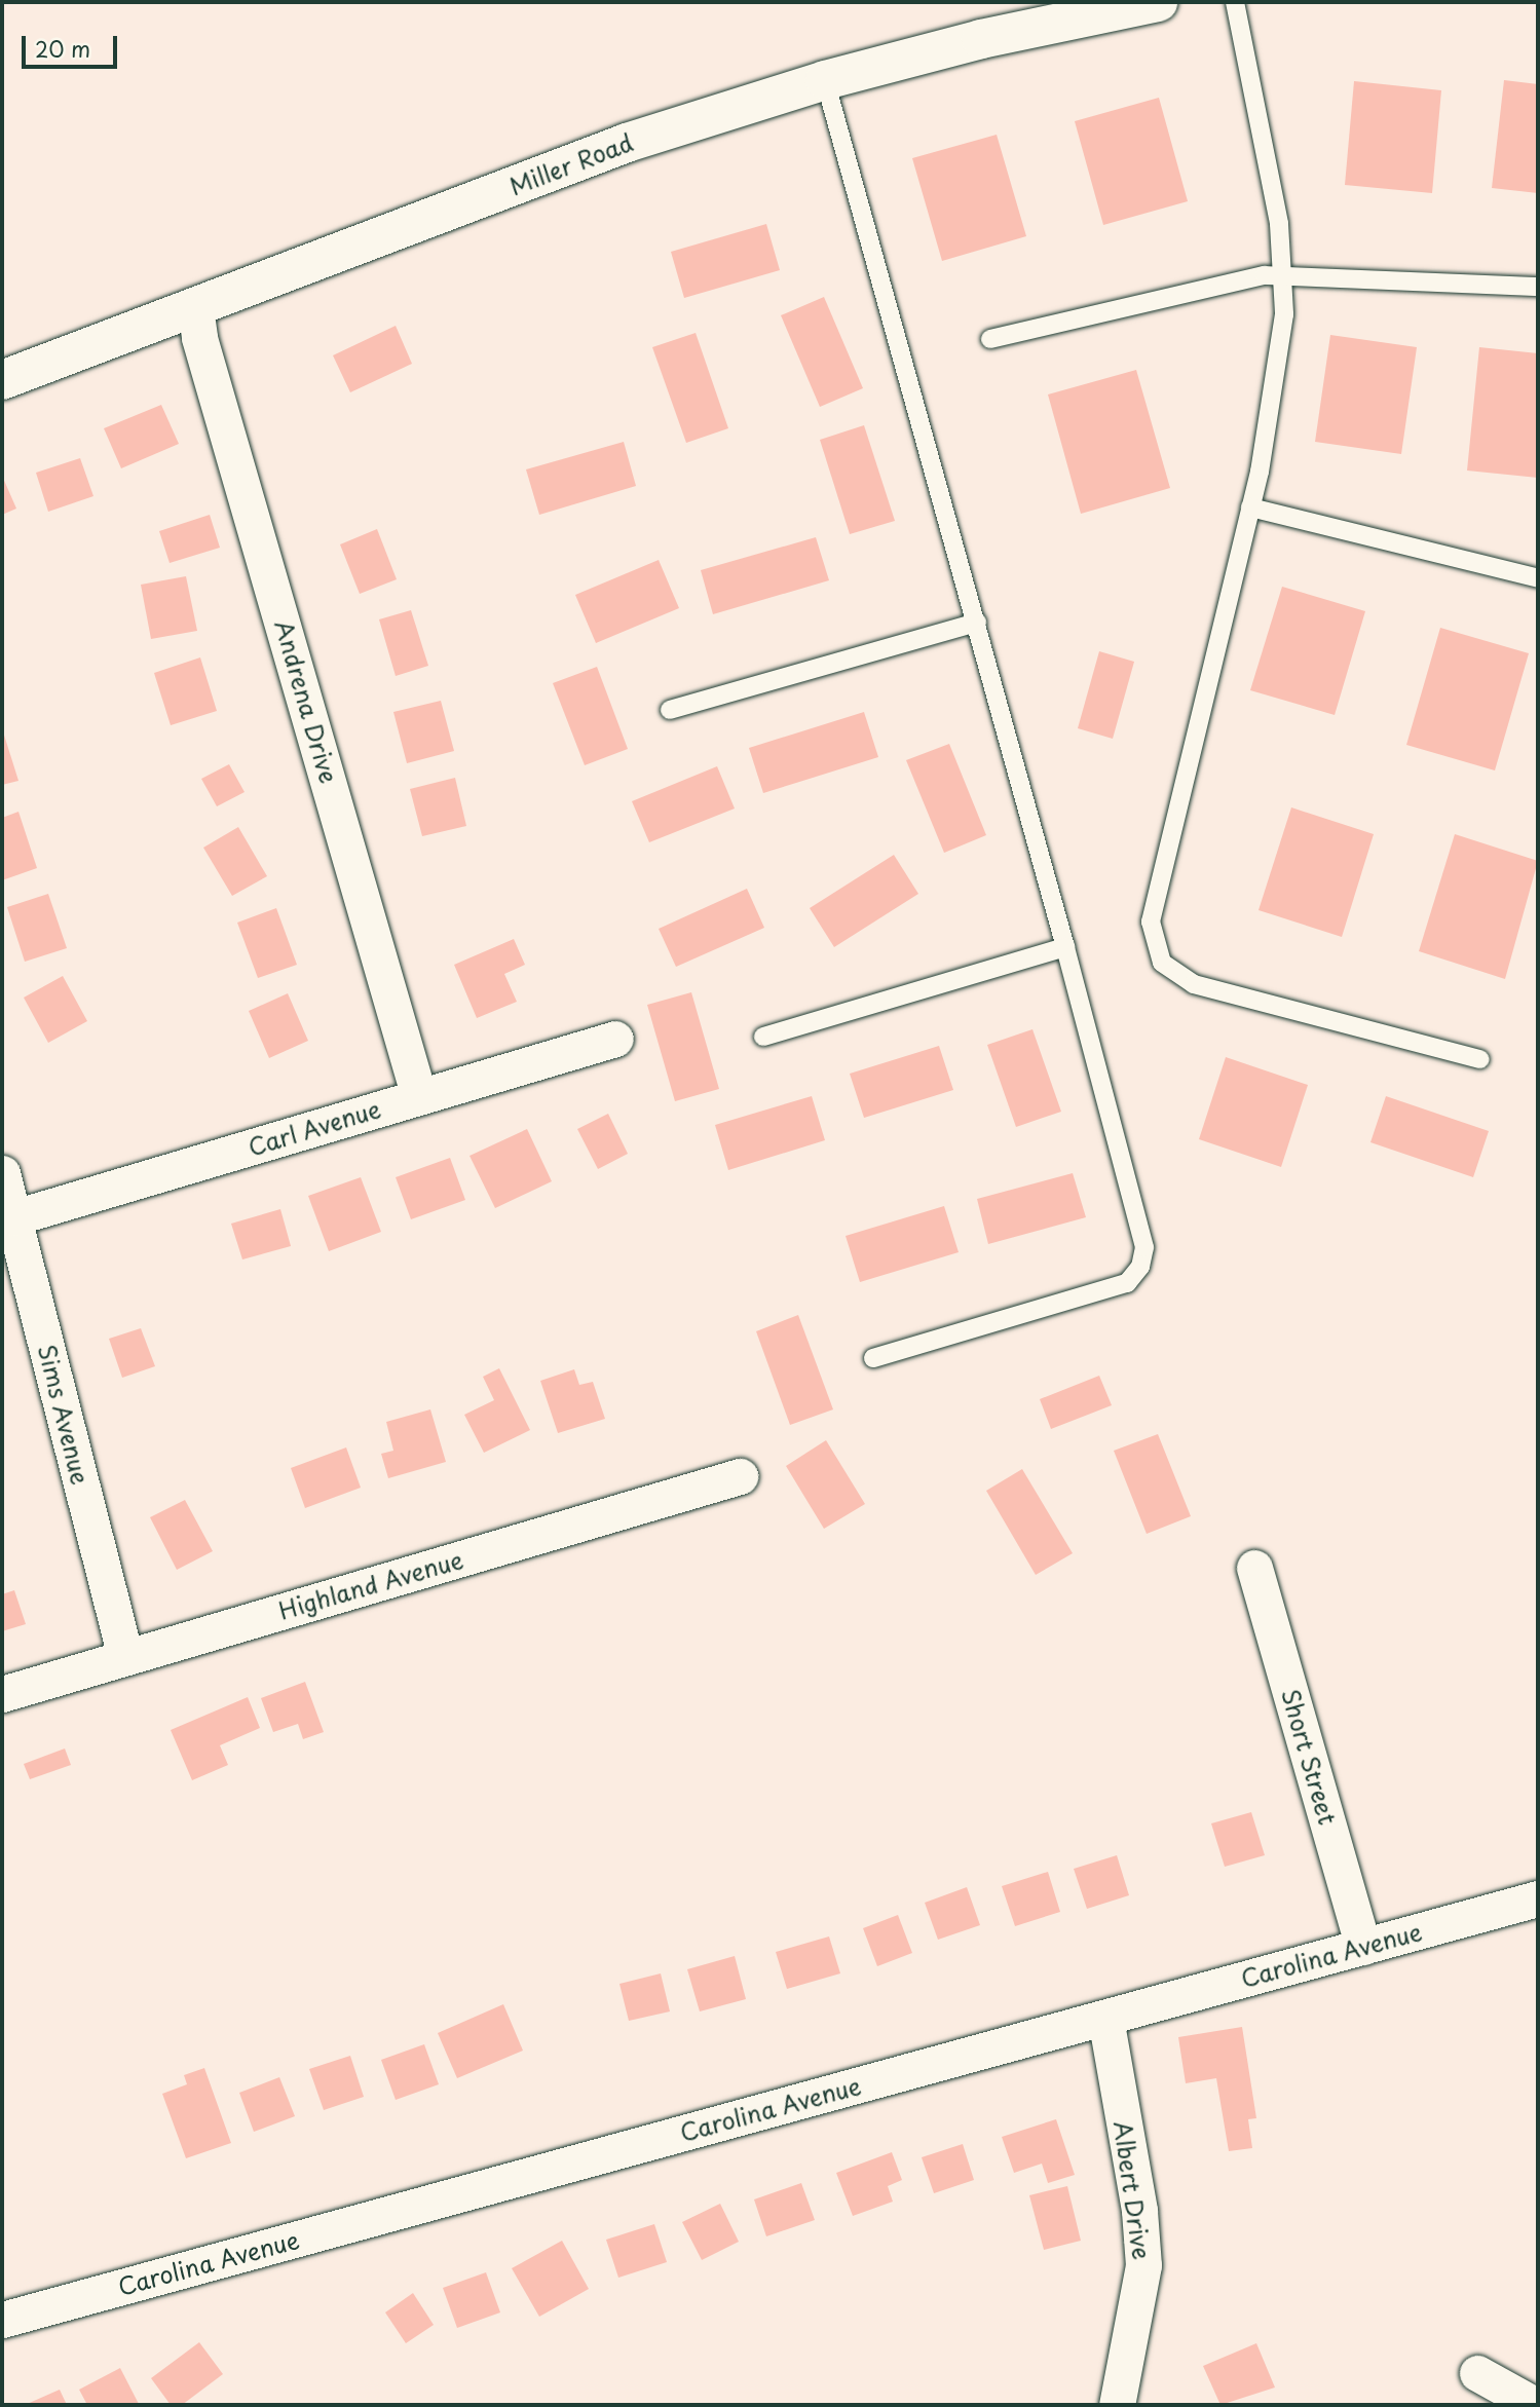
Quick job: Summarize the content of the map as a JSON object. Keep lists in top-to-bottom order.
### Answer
{
  "streets": {
    "main road": ["Miller Road"],
    "street": [
      "Andrena Drive",
      "Carl Avenue",
      "Sims Avenue",
      "Highland Avenue",
      "Short Street",
      "Carolina Avenue",
      "Albert Drive"
    ]
  },
  "crossings": [
    ["Miller Road", "Andrena Drive"],
    ["Andrena Drive", "Carl Avenue"],
    ["Carl Avenue", "Sims Avenue"],
    ["Sims Avenue", "Highland Avenue"],
    ["Short Street", "Carolina Avenue"],
    ["Carolina Avenue", "Albert Drive"]
  ],
  "scale_bar": "20 m"
}
